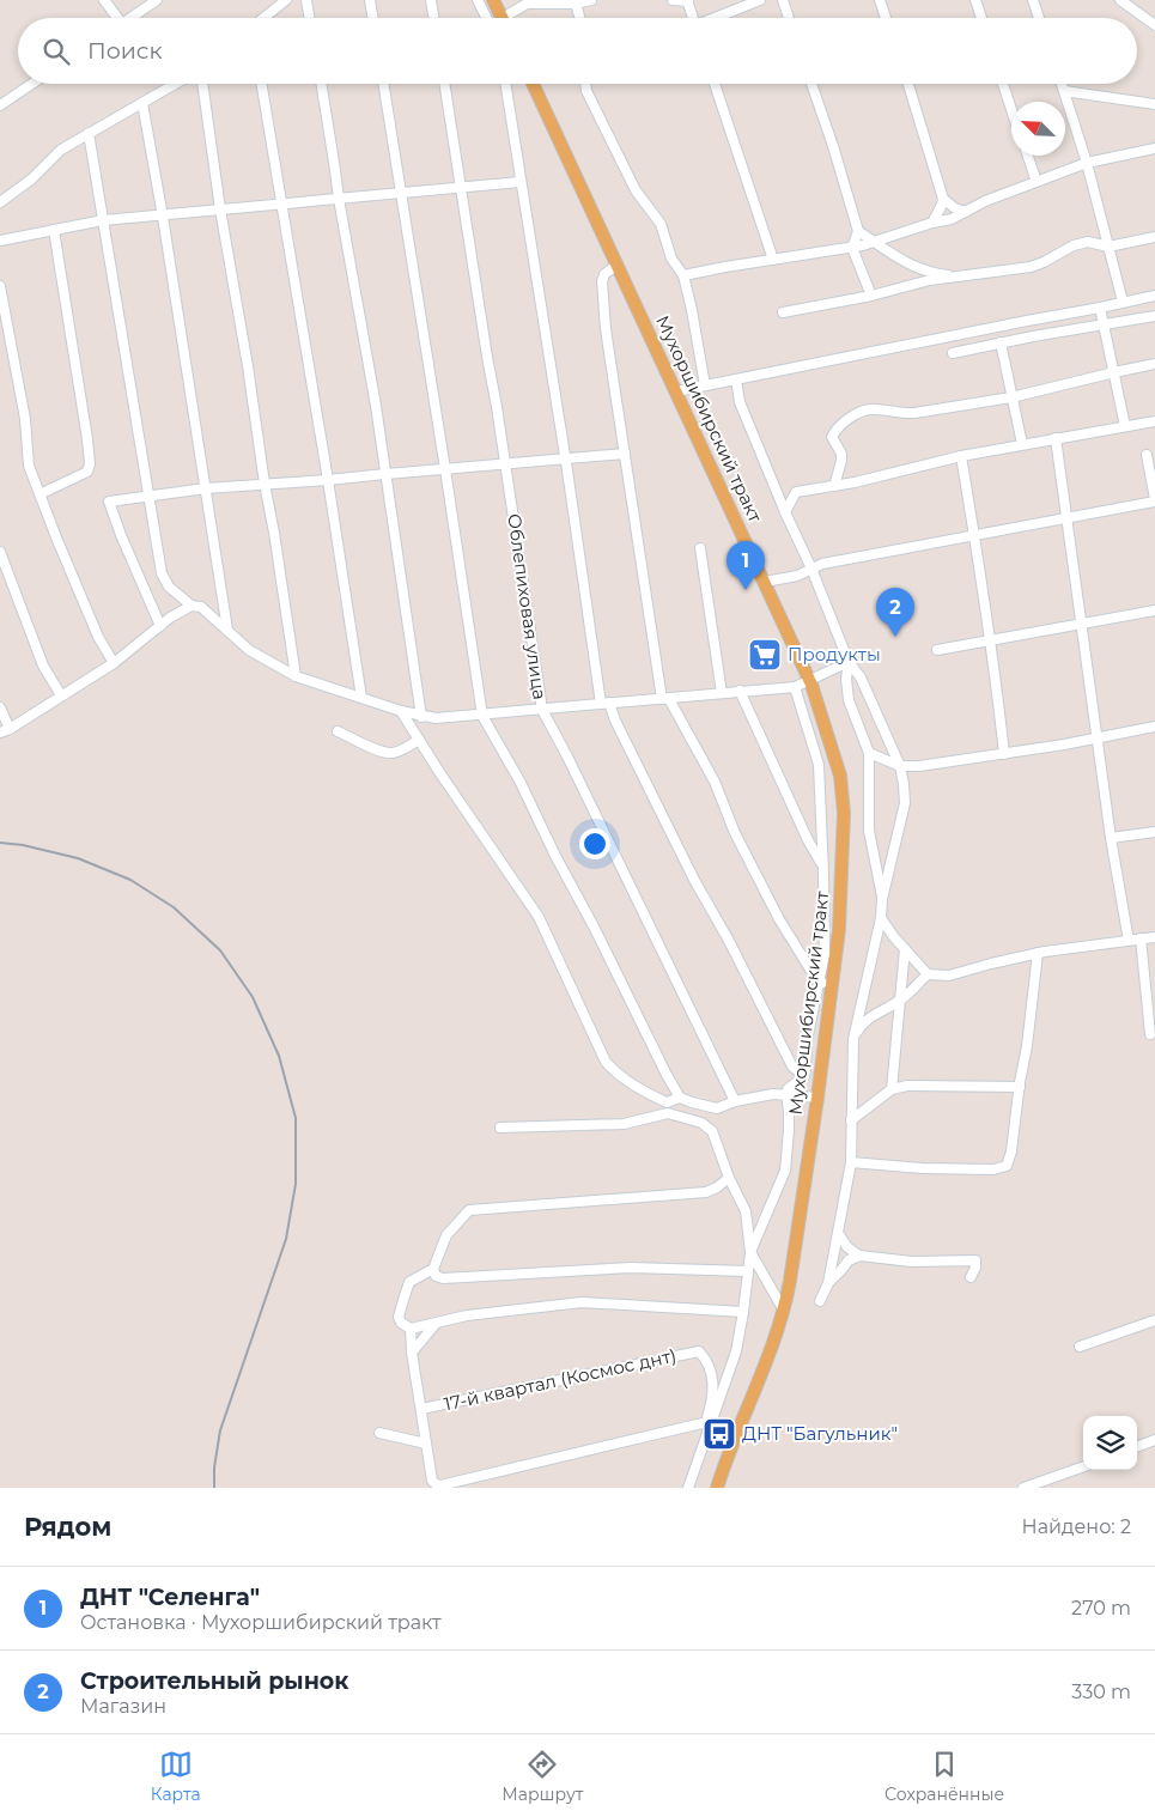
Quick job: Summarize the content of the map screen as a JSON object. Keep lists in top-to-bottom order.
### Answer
{
  "streets": {
    "main road": ["Мухоршибирский тракт"],
    "street": ["Облепиховая улица", "17-й квартал (Космос днт)"]
  },
  "places": {
    "supermarket": ["Продукты"],
    "bus stop": ["ДНТ \"Багульник\""]
  },
  "north": "top left",
  "page": {
    "search": "Поиск",
    "pins": ["1", "2"],
    "heading": ["Рядом", "Найдено: 2"],
    "list": [
      {
        "mark": "1",
        "name": "ДНТ \"Селенга\"",
        "note": "Остановка · Мухоршибирский тракт",
        "value": "270 m"
      },
      {
        "mark": "2",
        "name": "Строительный рынок",
        "note": "Магазин",
        "value": "330 m"
      }
    ],
    "nav": ["Карта", "Маршрут", "Сохранённые"]
  }
}
